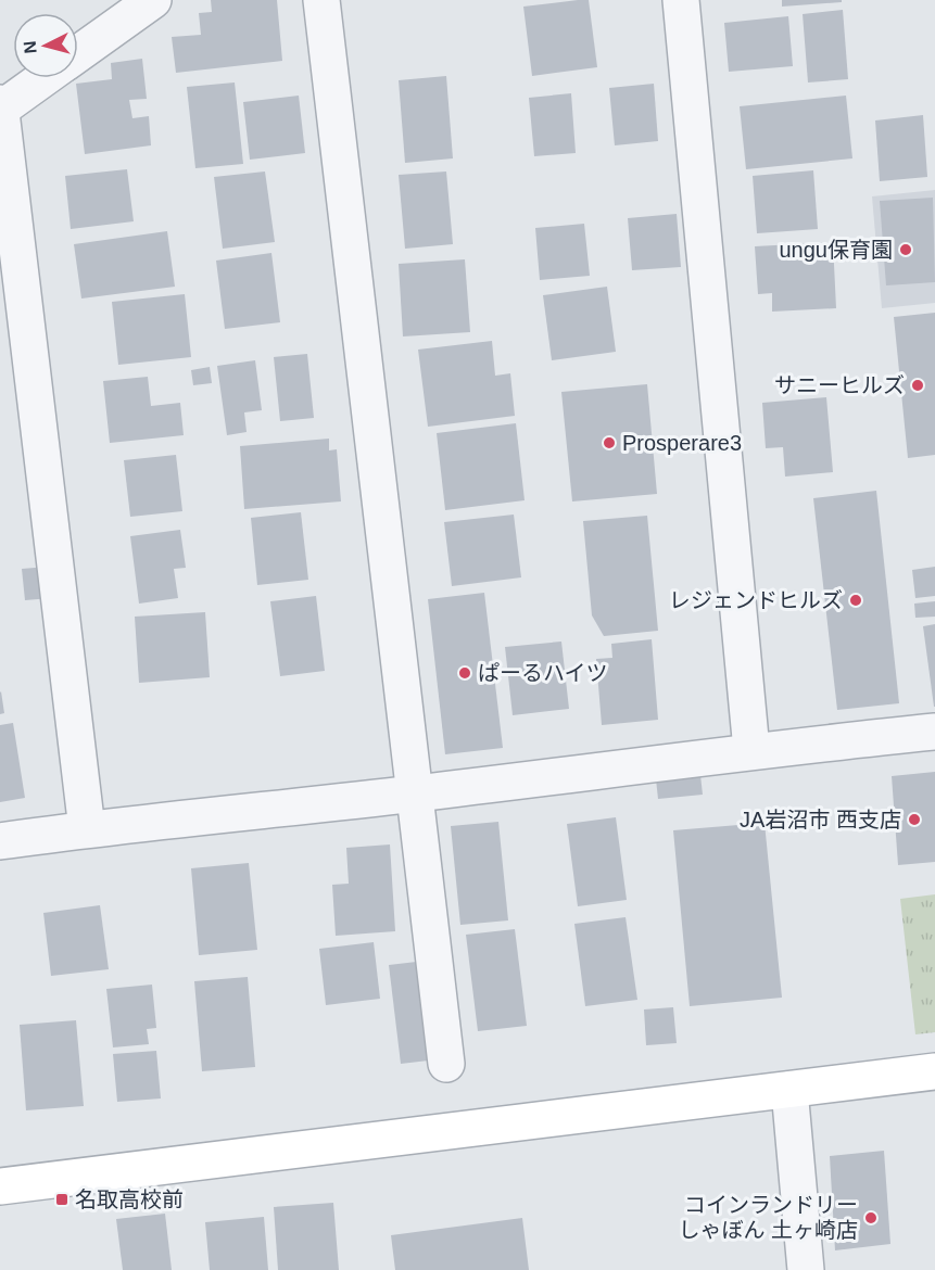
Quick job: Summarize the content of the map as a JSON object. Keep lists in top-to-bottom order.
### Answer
{
  "places": {
    "other": [
      "ungu保育園",
      "サニーヒルズ",
      "Prosperare3",
      "レジェンドヒルズ",
      "ぱーるハイツ",
      "JA岩沼市 西支店",
      "コインランドリー しゃぼん 土ヶ崎店"
    ],
    "transit": ["名取高校前"]
  },
  "north": "left"
}
